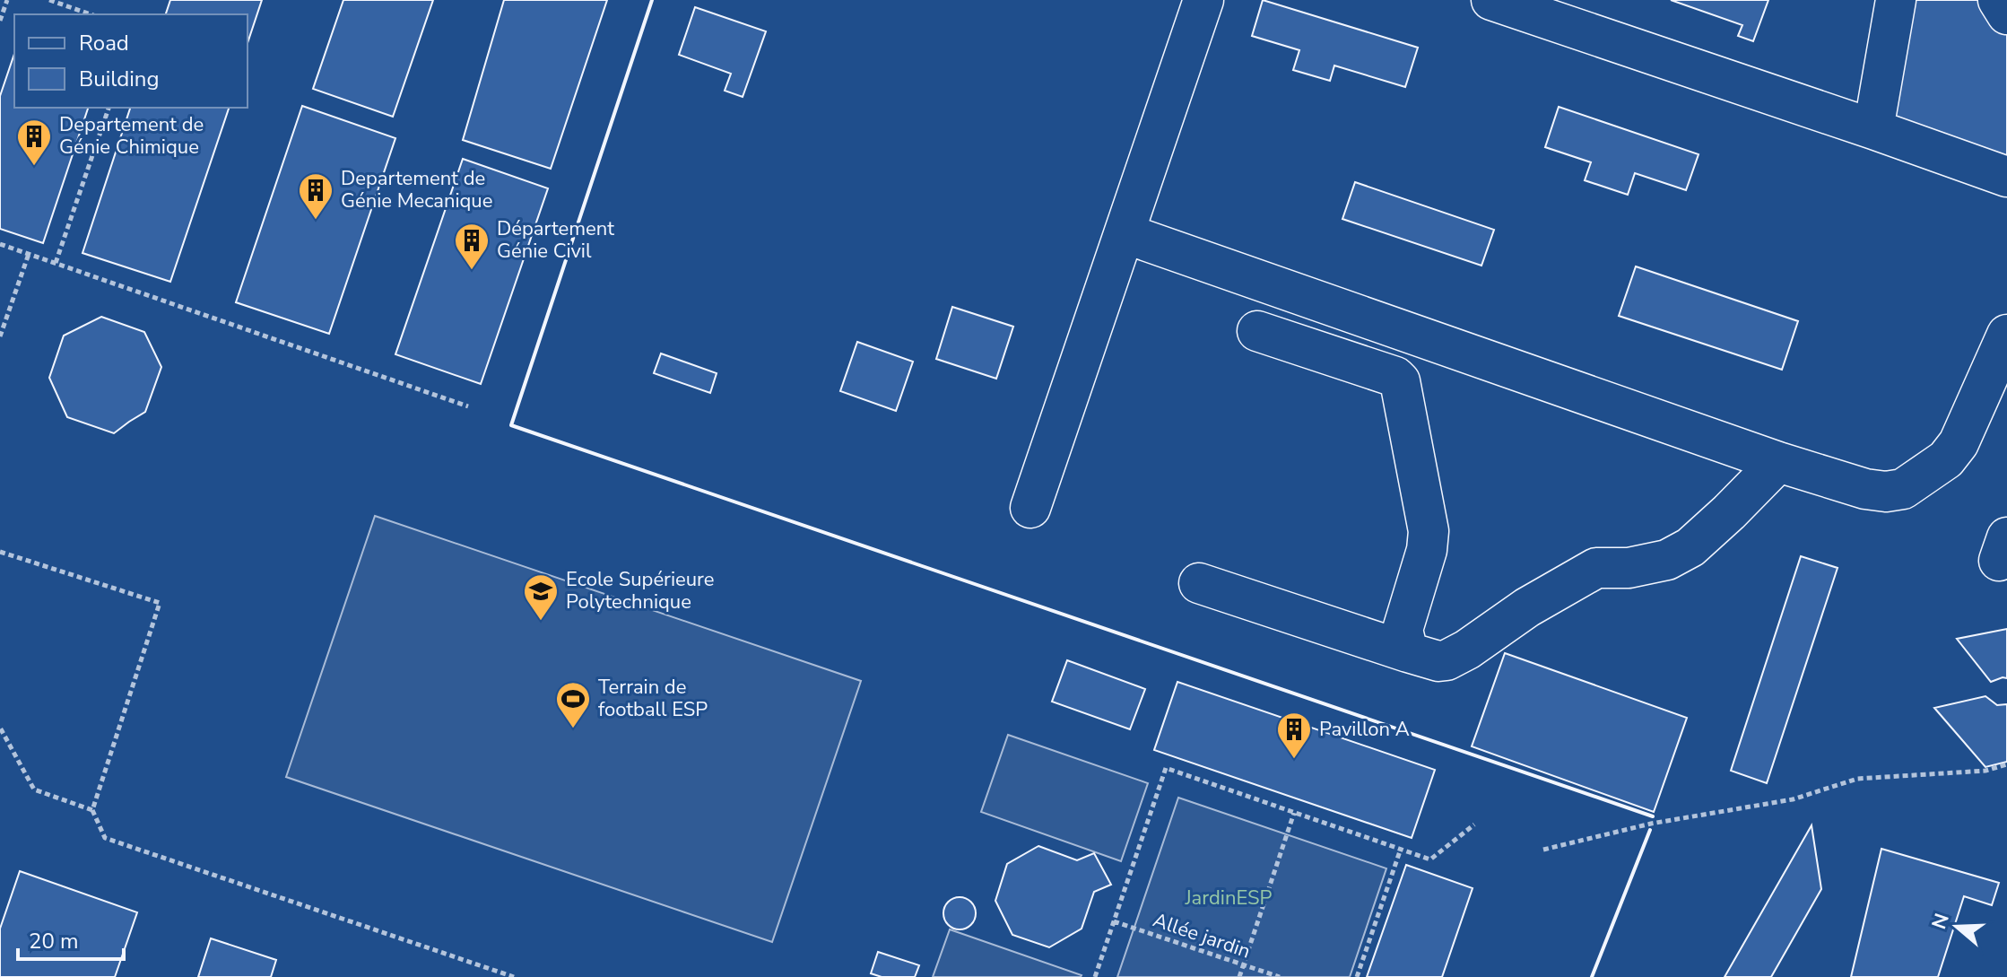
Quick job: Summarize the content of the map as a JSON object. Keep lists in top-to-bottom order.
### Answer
{
  "streets": {
    "path": ["Allée jardin"]
  },
  "parks": ["JardinESP"],
  "places": {
    "building": [
      "Departement de Génie Chimique",
      "Departement de Génie Mecanique",
      "Département Génie Civil",
      "Pavillon A"
    ],
    "school or university": ["Ecole Supérieure Polytechnique"],
    "sports": ["Terrain de football ESP"]
  },
  "legend": ["Road", "Building"],
  "scale_bar": "20 m",
  "north": "left"
}
